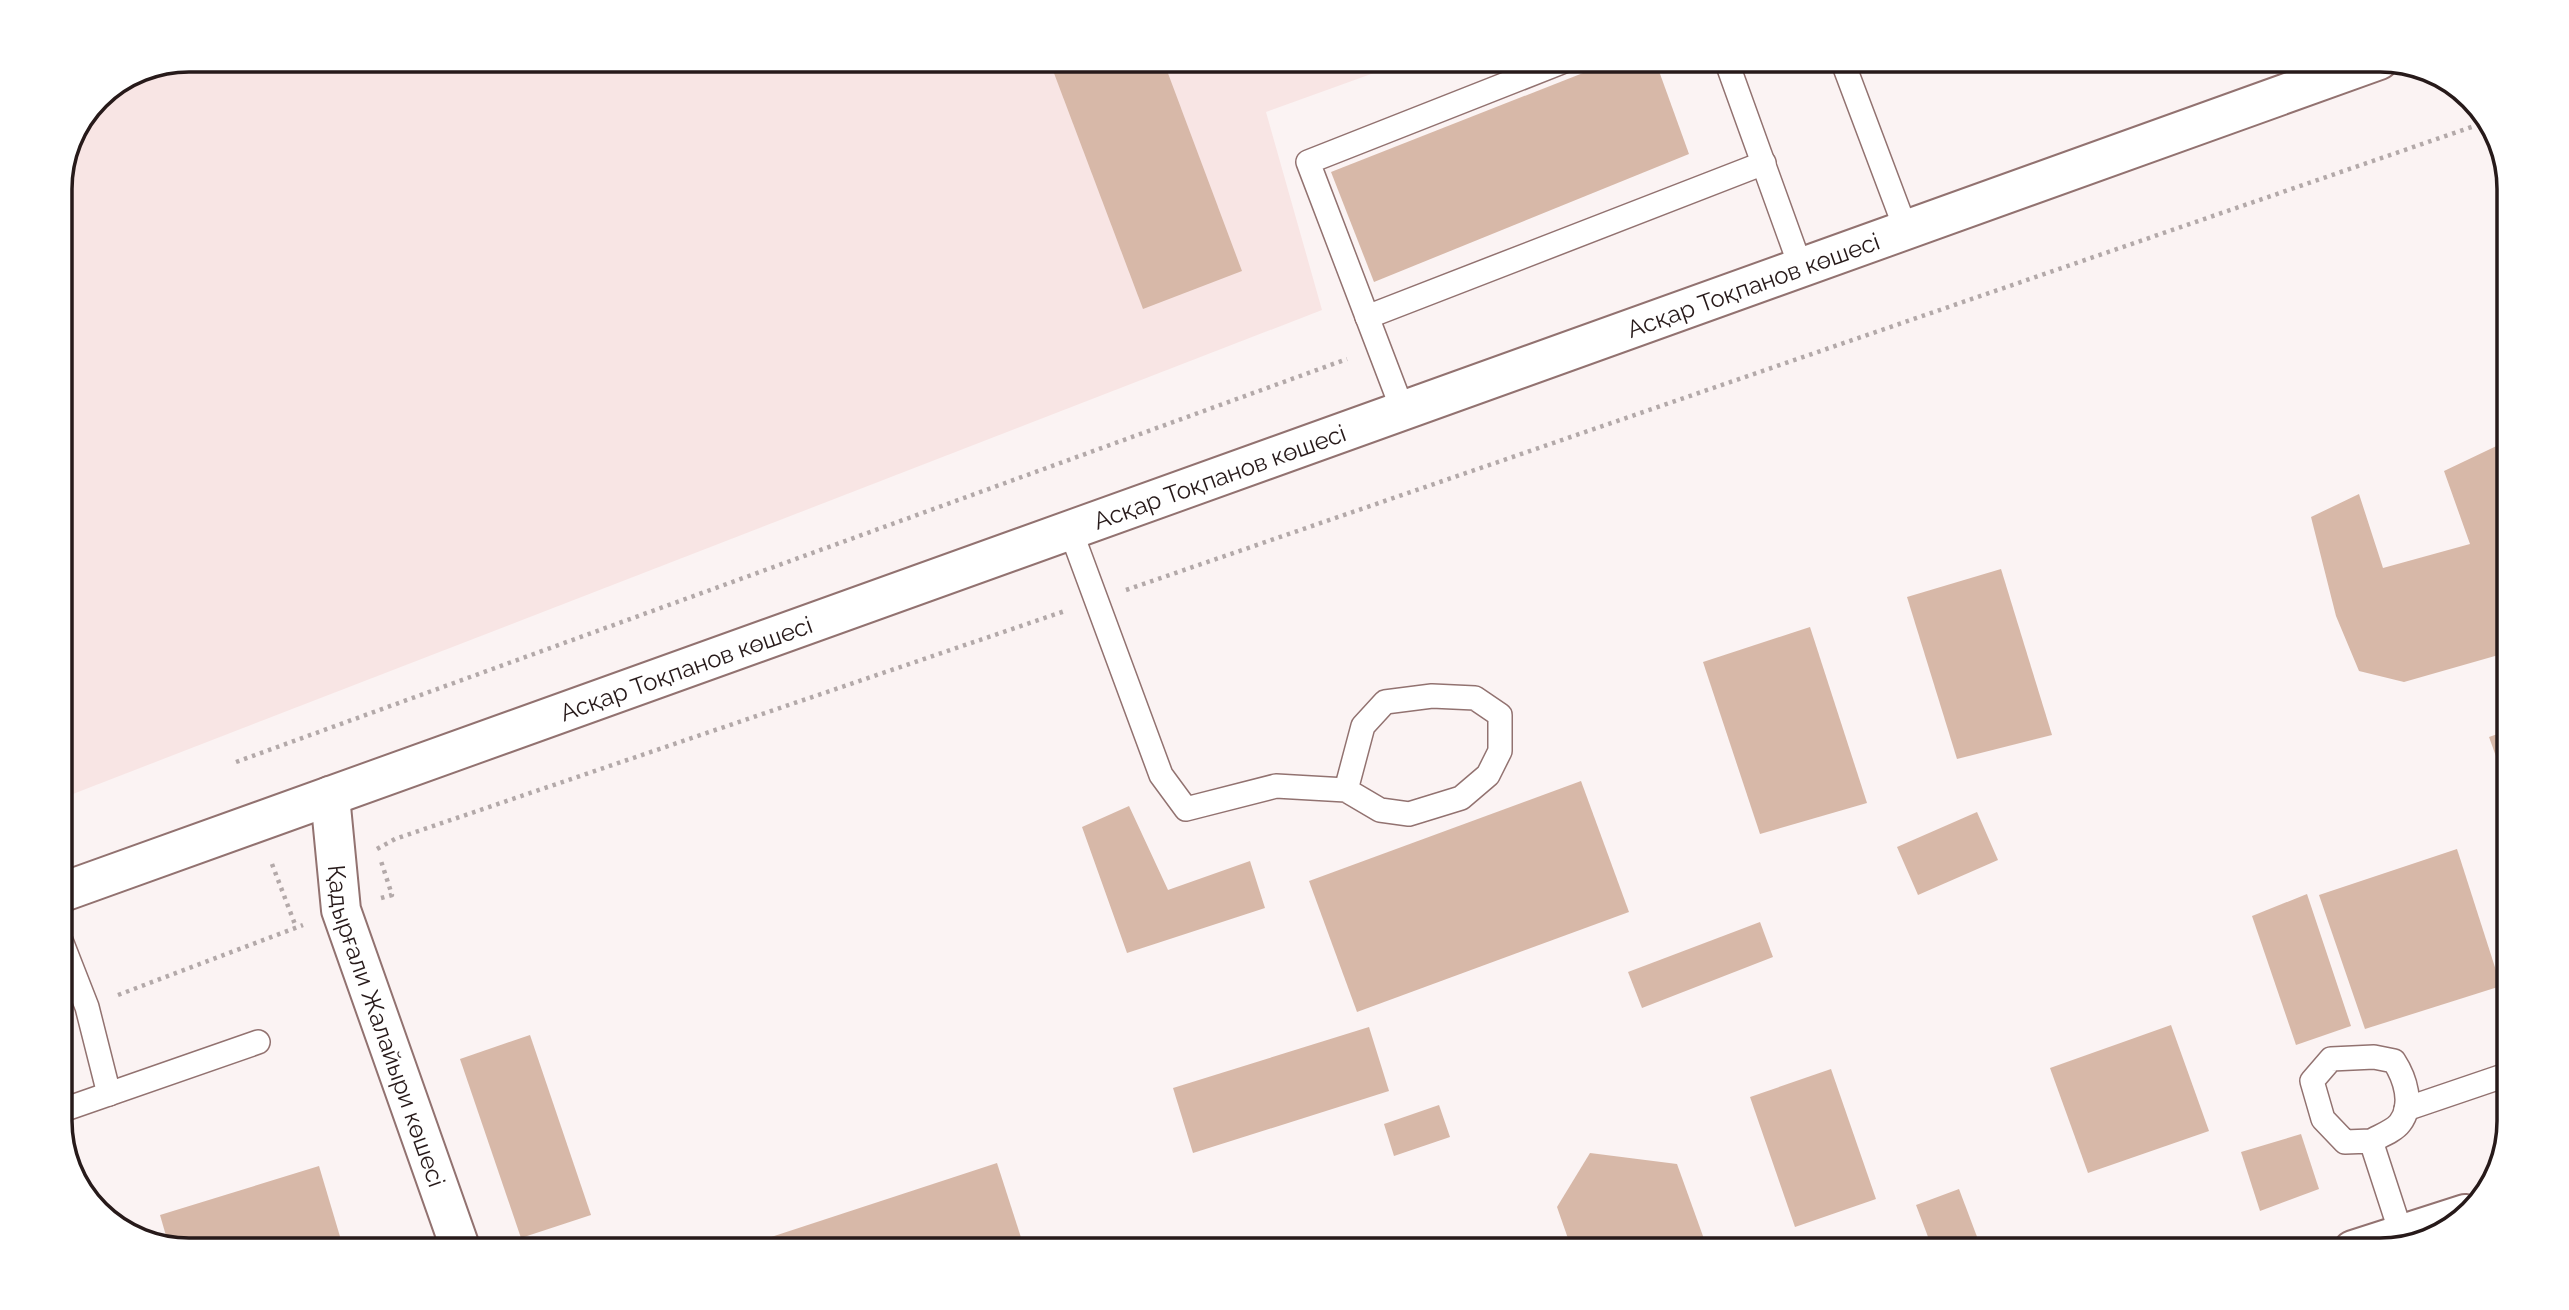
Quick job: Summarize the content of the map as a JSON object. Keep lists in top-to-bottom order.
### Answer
{
  "streets": {
    "street": ["Асқар Тоқпанов көшесі", "Қадырғали Жалайыри көшесі"]
  },
  "crossings": [
    ["Асқар Тоқпанов көшесі", "Қадырғали Жалайыри көшесі"]
  ]
}
